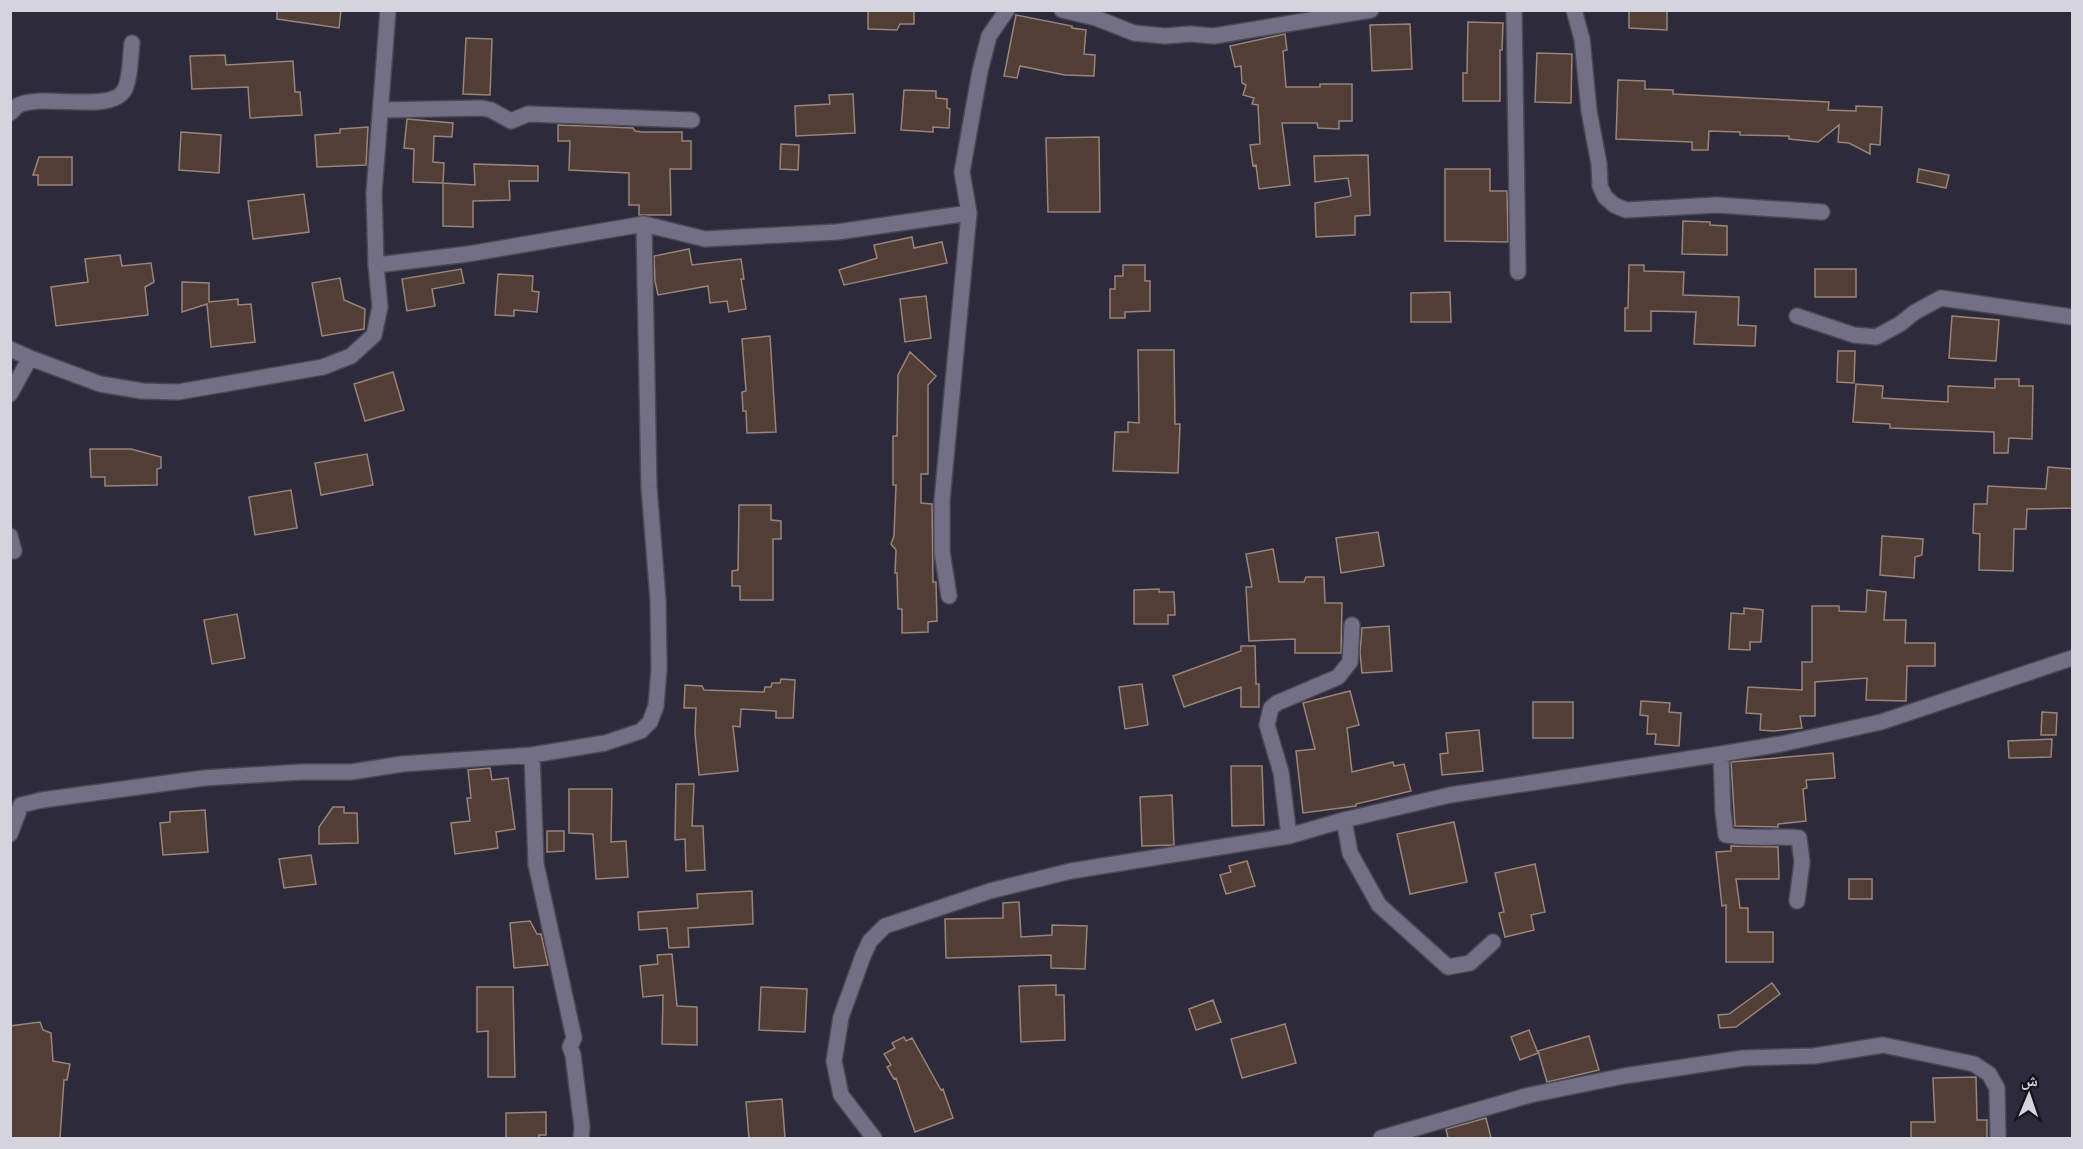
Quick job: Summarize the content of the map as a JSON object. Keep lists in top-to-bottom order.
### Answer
{
  "north": "top"
}
